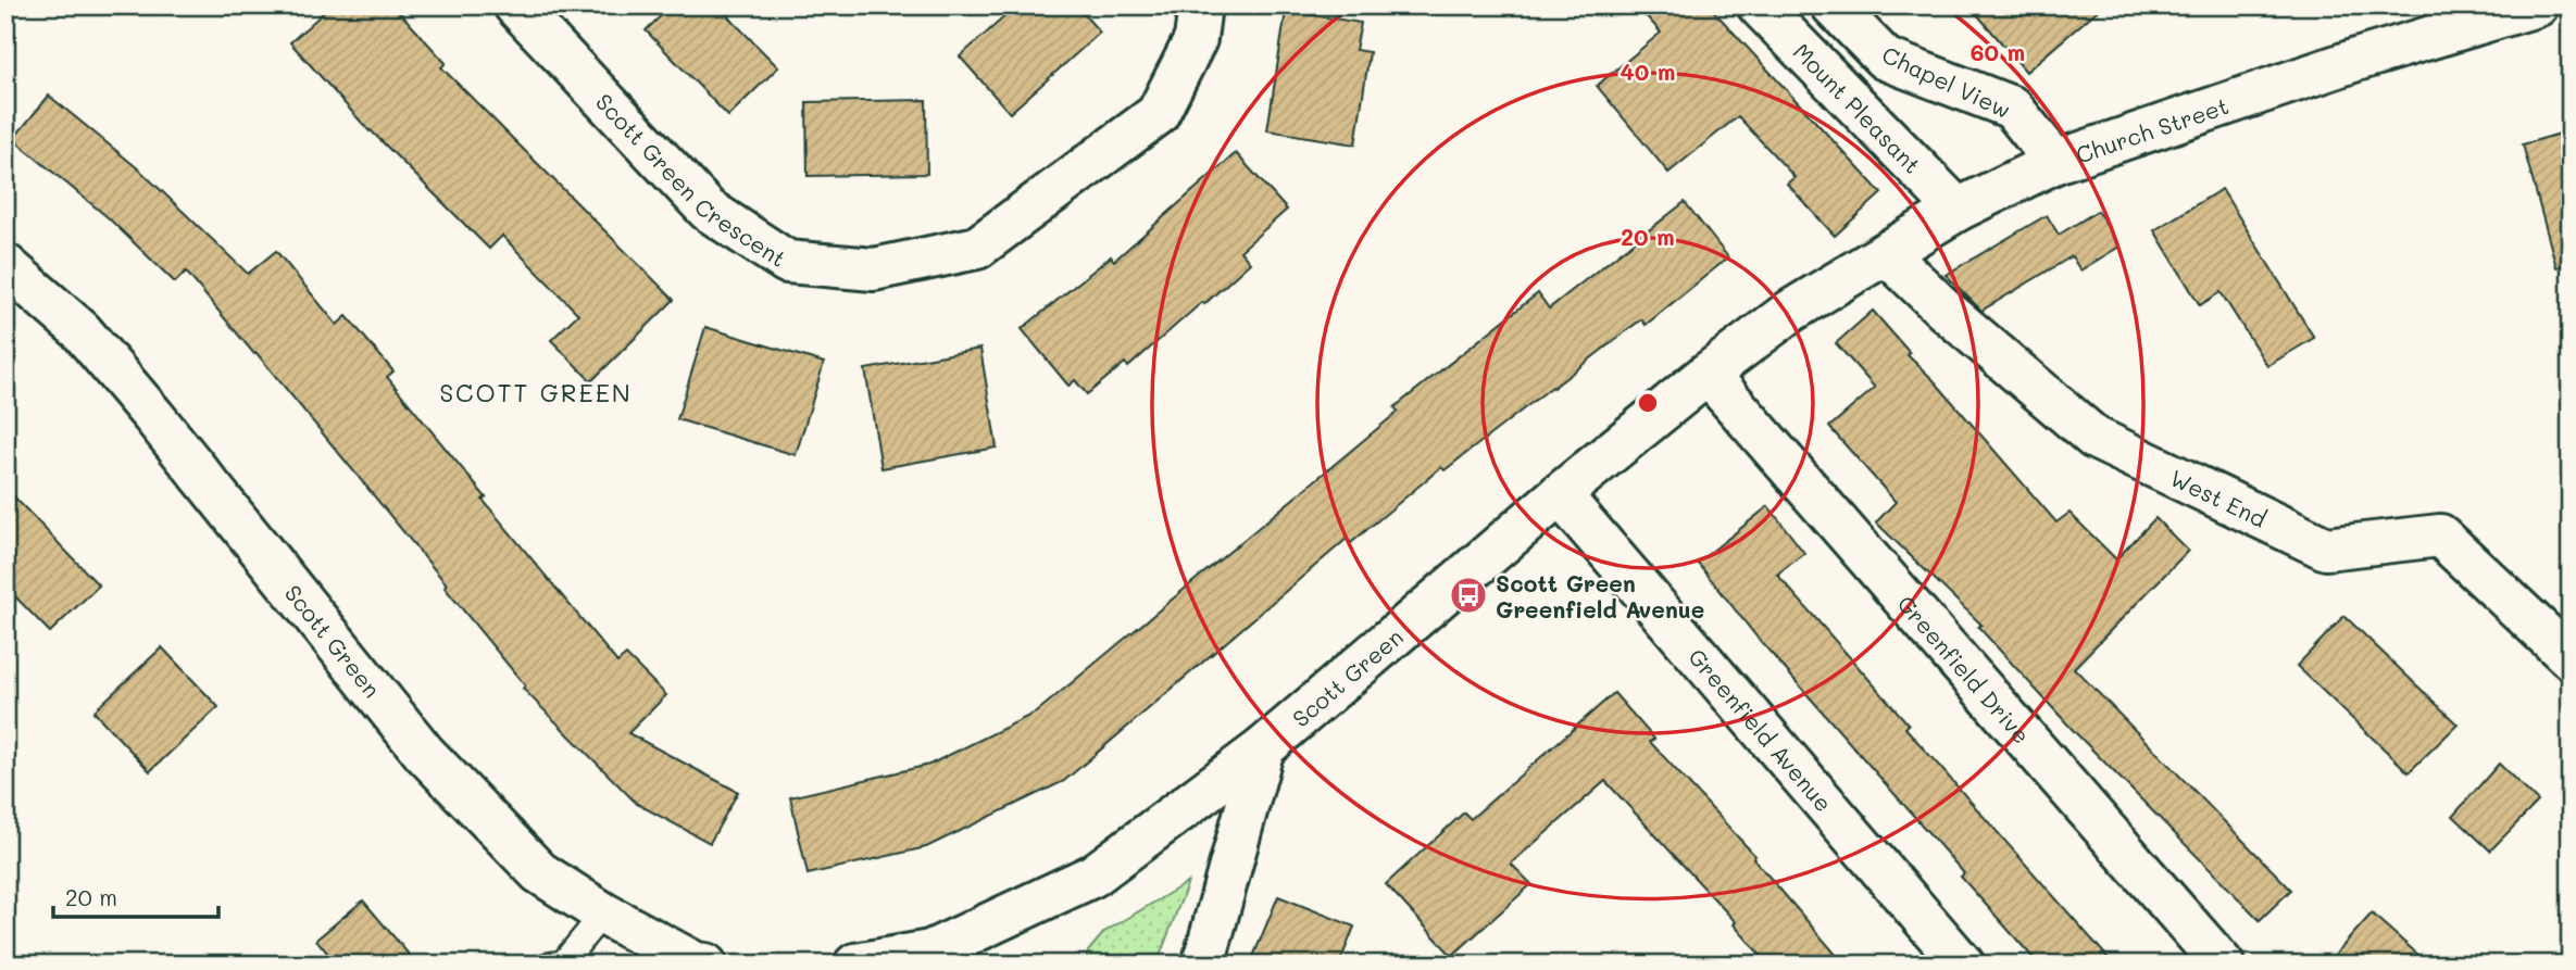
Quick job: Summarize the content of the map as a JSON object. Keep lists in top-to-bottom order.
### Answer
{
  "streets": {
    "street": [
      "Chapel View",
      "Mount Pleasant",
      "Church Street",
      "Scott Green Crescent",
      "West End",
      "Scott Green",
      "Greenfield Drive",
      "Greenfield Avenue"
    ]
  },
  "crossings": [
    ["Chapel View", "Church Street"],
    ["Mount Pleasant", "Church Street"],
    ["Church Street", "West End"],
    ["Church Street", "Scott Green"],
    ["Scott Green", "Greenfield Drive"],
    ["Scott Green", "Greenfield Avenue"]
  ],
  "districts": ["SCOTT GREEN"],
  "places": {
    "bus stop": ["Scott Green Greenfield Avenue"]
  },
  "scale_bar": "20 m",
  "rings": ["60 m", "40 m", "20 m"]
}
